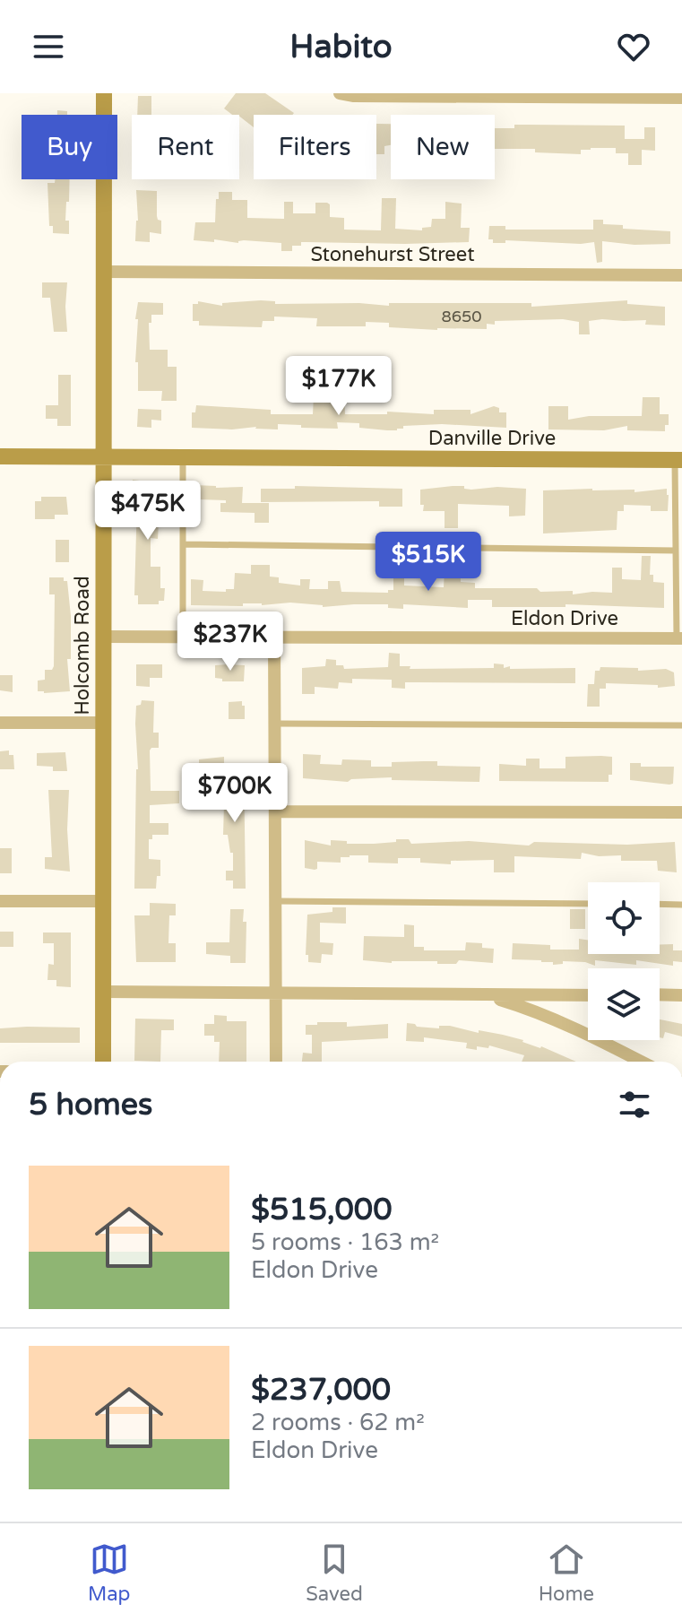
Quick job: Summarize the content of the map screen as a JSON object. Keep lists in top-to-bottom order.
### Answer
{
  "streets": {
    "street": [
      "Stonehurst Street",
      "Danville Drive",
      "Eldon Drive",
      "Holcomb Road"
    ]
  },
  "crossings": [
    ["Stonehurst Street", "Holcomb Road"],
    ["Danville Drive", "Holcomb Road"],
    ["Eldon Drive", "Holcomb Road"]
  ],
  "house_numbers": ["8650"],
  "page": {
    "header": "Habito",
    "chip": [
      "Buy",
      "Rent",
      "Filters",
      "New"
    ],
    "price": [
      "$177K",
      "$475K",
      "$515K",
      "$237K",
      "$700K"
    ],
    "heading": "5 homes",
    "list": [
      {
        "name": "$515,000",
        "note": "5 rooms · 163 m² · Eldon Drive"
      },
      {
        "name": "$237,000",
        "note": "2 rooms · 62 m² · Eldon Drive"
      }
    ],
    "tabs": ["Map", "Saved", "Home"]
  }
}
